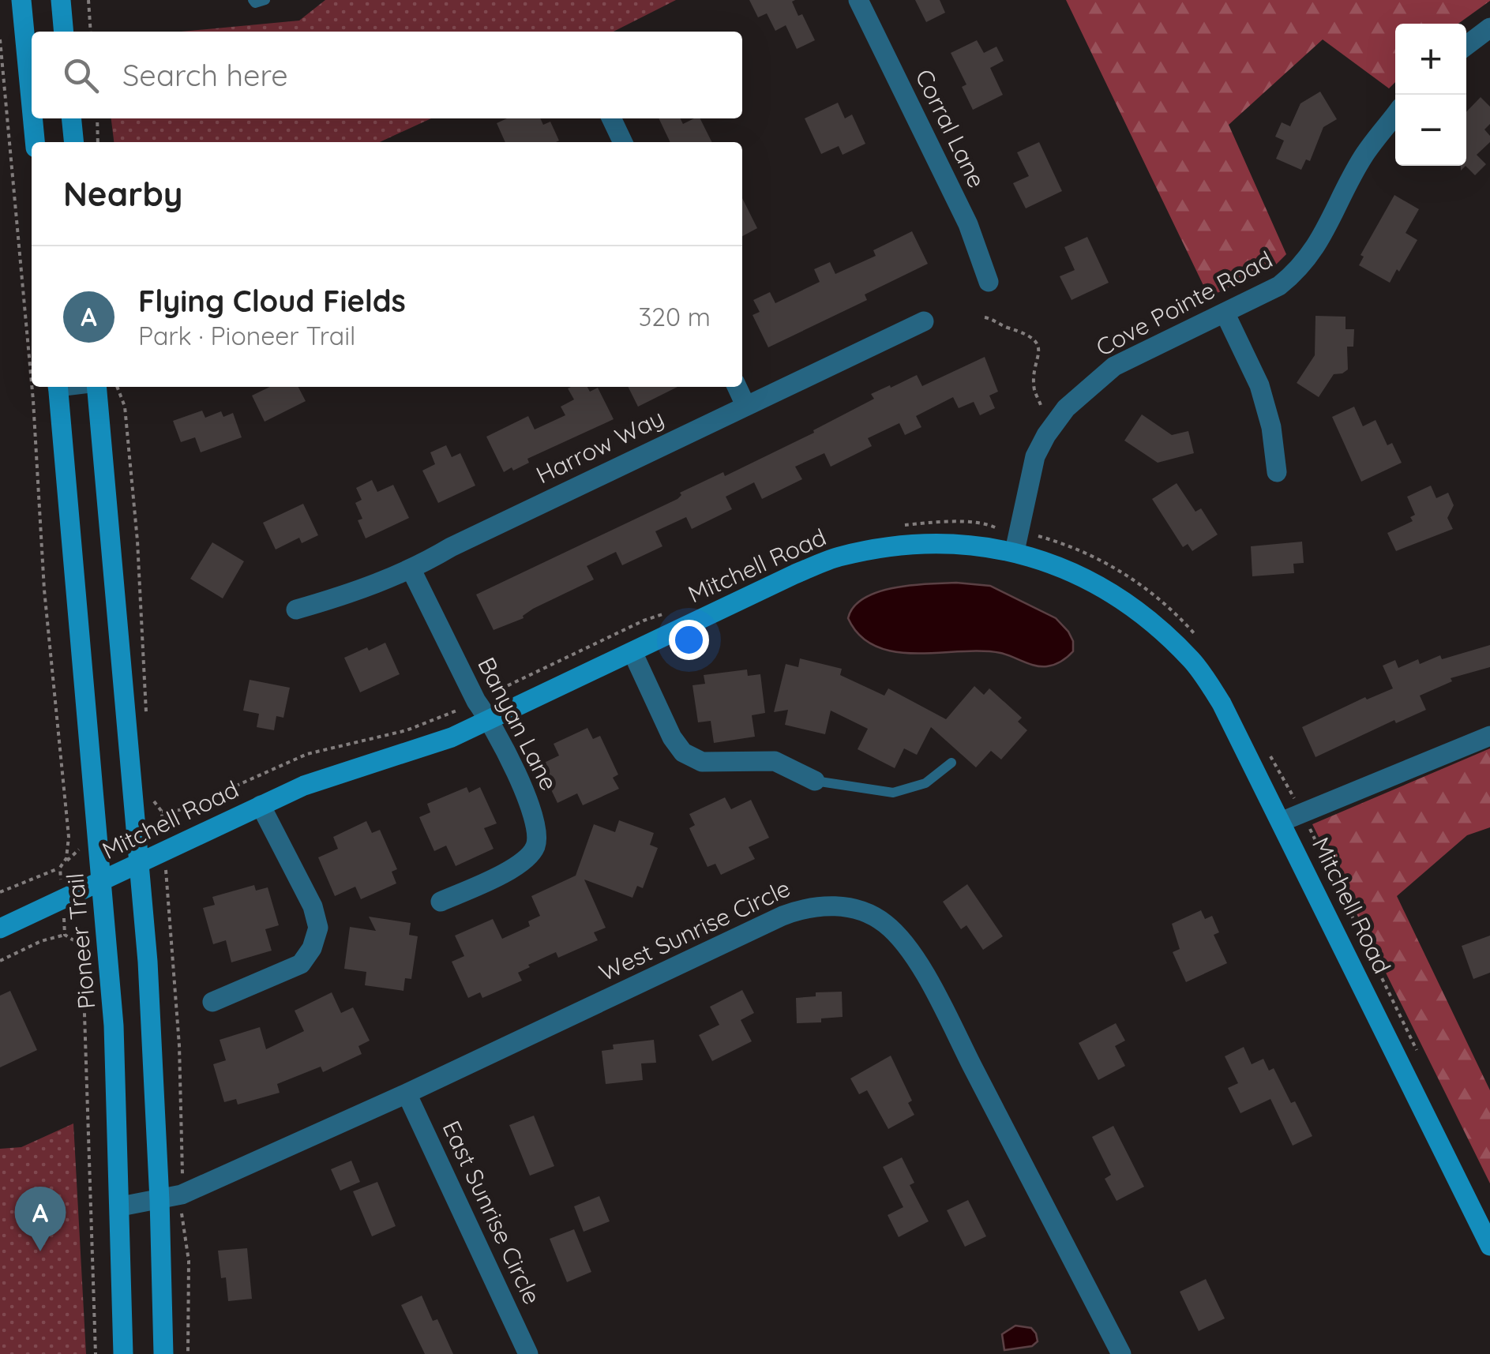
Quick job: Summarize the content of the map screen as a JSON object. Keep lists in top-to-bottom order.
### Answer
{
  "streets": {
    "main road": ["Mitchell Road", "Pioneer Trail"],
    "street": [
      "Corral Lane",
      "Cove Pointe Road",
      "Harrow Way",
      "Banyan Lane",
      "West Sunrise Circle",
      "East Sunrise Circle"
    ]
  },
  "crossings": [
    ["Cove Pointe Road", "Mitchell Road"],
    ["Harrow Way", "Banyan Lane"],
    ["Mitchell Road", "Banyan Lane"],
    ["Mitchell Road", "Pioneer Trail"],
    ["West Sunrise Circle", "Pioneer Trail"],
    ["West Sunrise Circle", "East Sunrise Circle"]
  ],
  "page": {
    "map_buttons": ["+", "−"],
    "search": "Search here",
    "heading": "Nearby",
    "list": [
      {
        "mark": "A",
        "name": "Flying Cloud Fields",
        "note": "Park · Pioneer Trail",
        "value": "320 m"
      }
    ],
    "pins": "A"
  }
}
